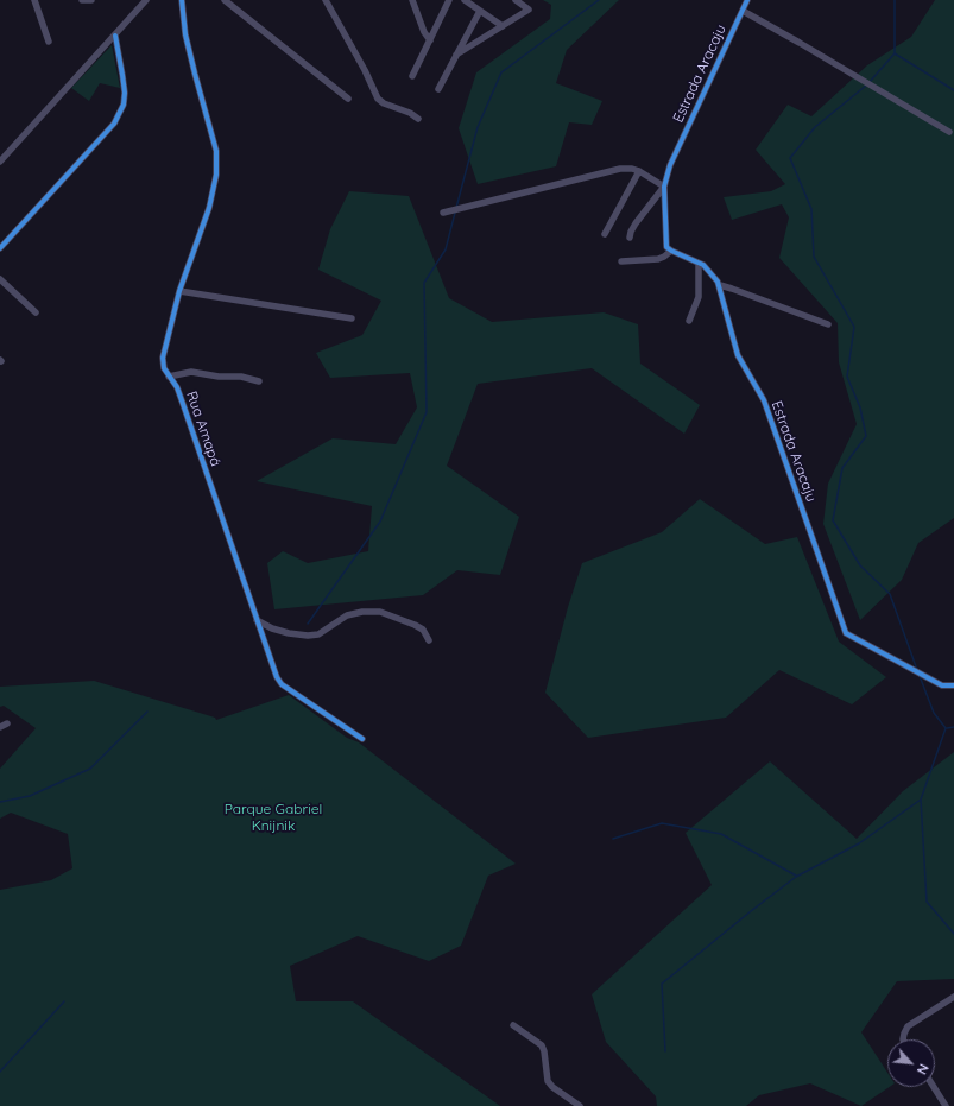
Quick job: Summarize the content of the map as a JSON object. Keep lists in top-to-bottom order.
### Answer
{
  "streets": {
    "street": ["Estrada Aracaju", "Rua Amapá"]
  },
  "parks": ["Parque Gabriel Knijnik"],
  "north": "bottom right"
}
